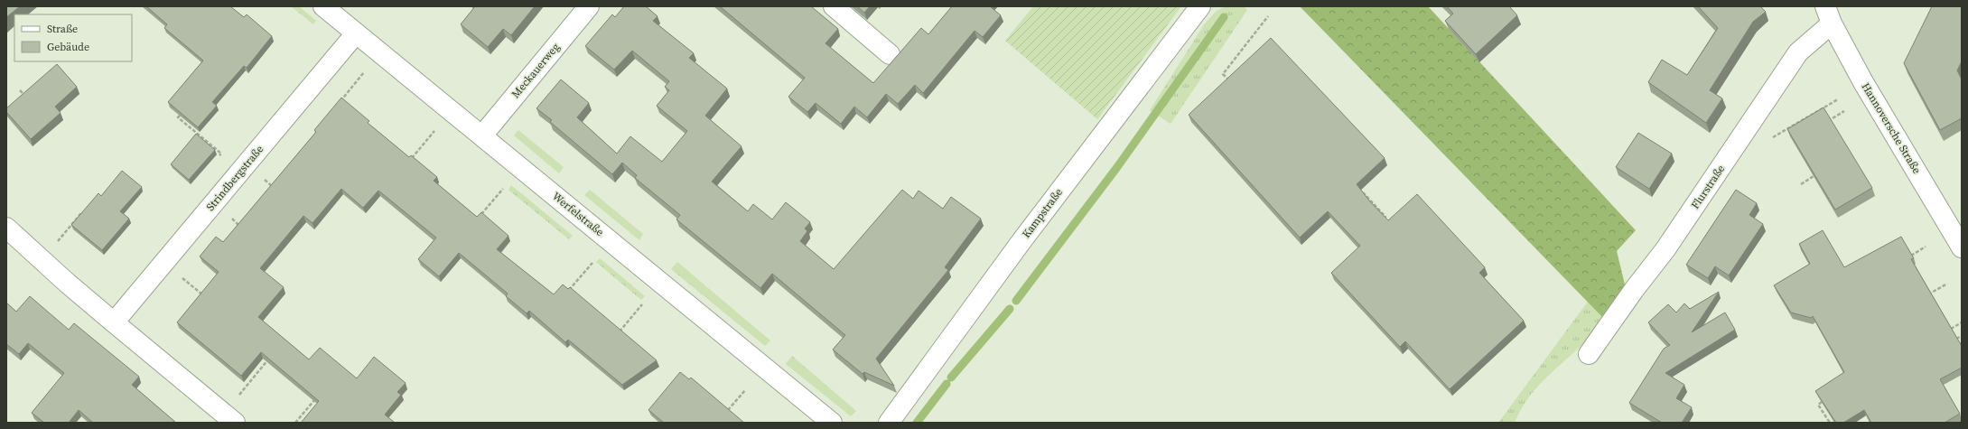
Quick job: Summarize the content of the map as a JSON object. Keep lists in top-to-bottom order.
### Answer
{
  "streets": {
    "street": [
      "Meckauerweg",
      "Hannoversche Straße",
      "Strindbergstraße",
      "Flurstraße",
      "Kampstraße",
      "Werfelstraße"
    ]
  },
  "crossings": [
    ["Meckauerweg", "Werfelstraße"],
    ["Hannoversche Straße", "Flurstraße"],
    ["Strindbergstraße", "Werfelstraße"]
  ],
  "legend": ["Straße", "Gebäude"]
}
